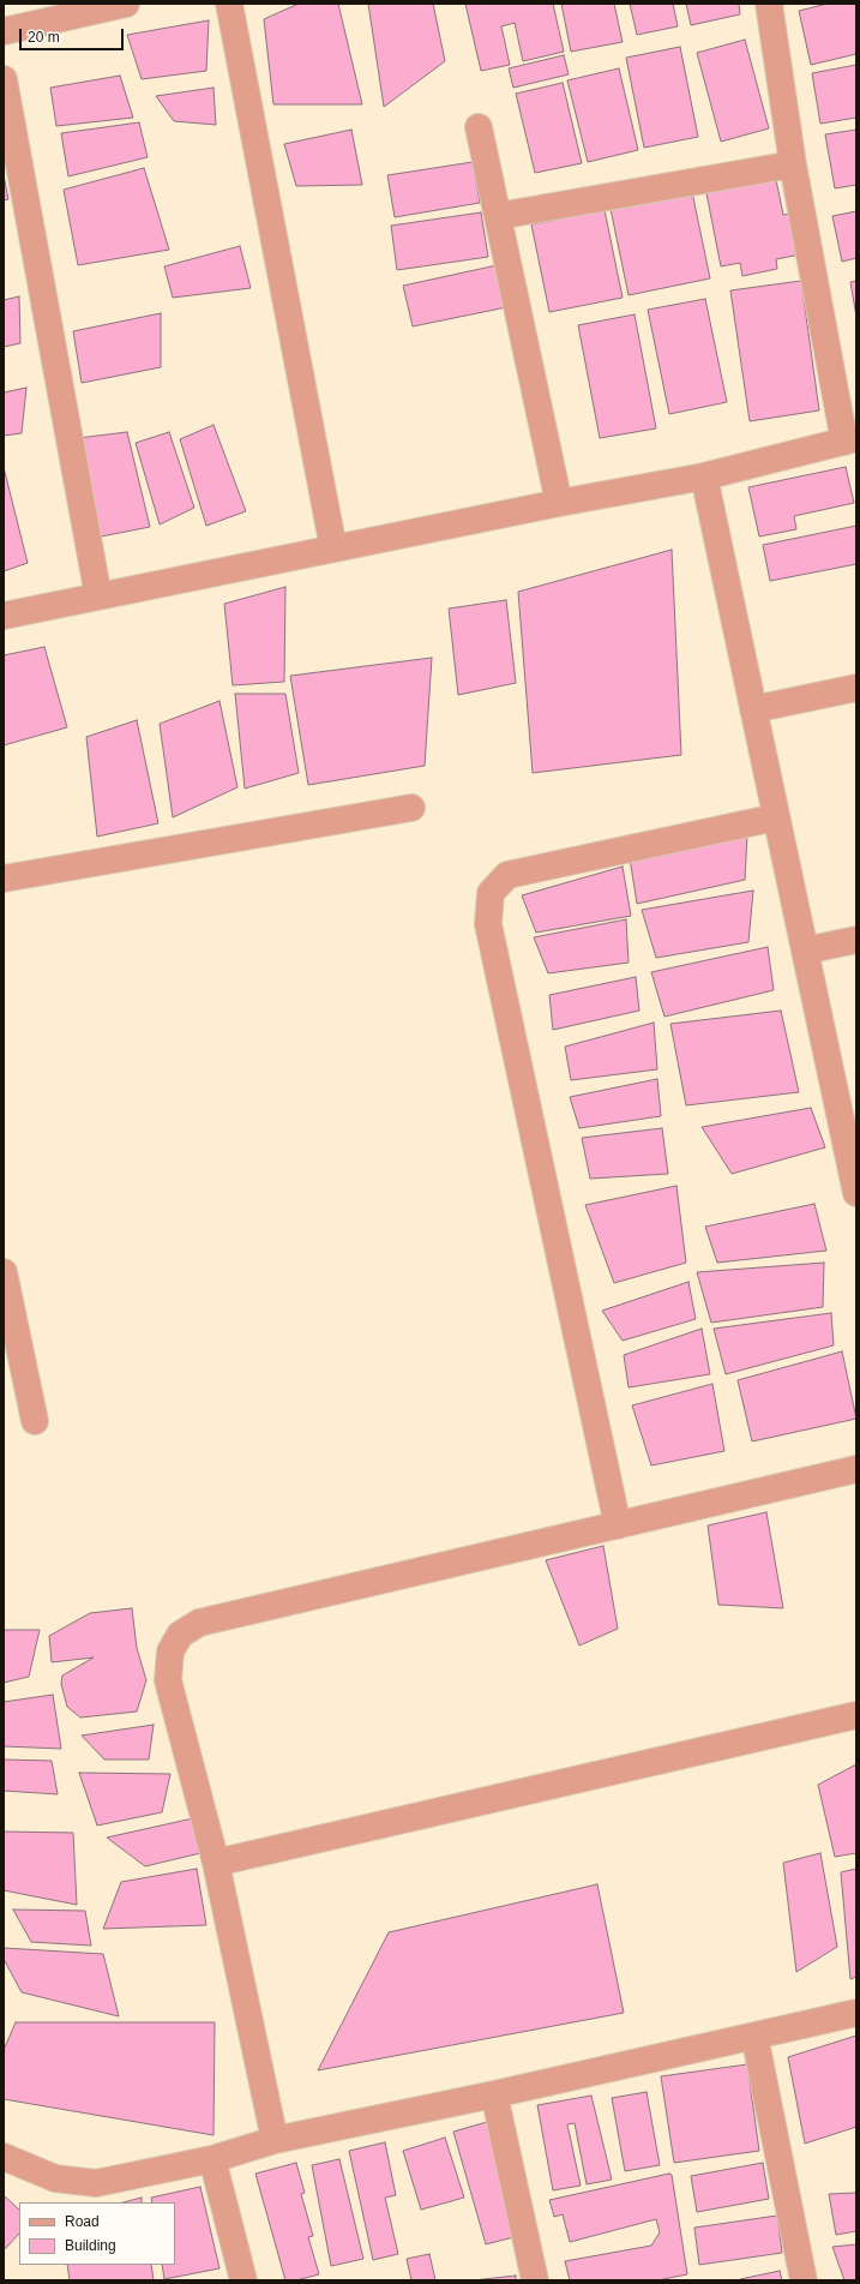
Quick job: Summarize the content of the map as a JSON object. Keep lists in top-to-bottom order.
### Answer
{
  "legend": ["Road", "Building"],
  "scale_bar": "20 m"
}
